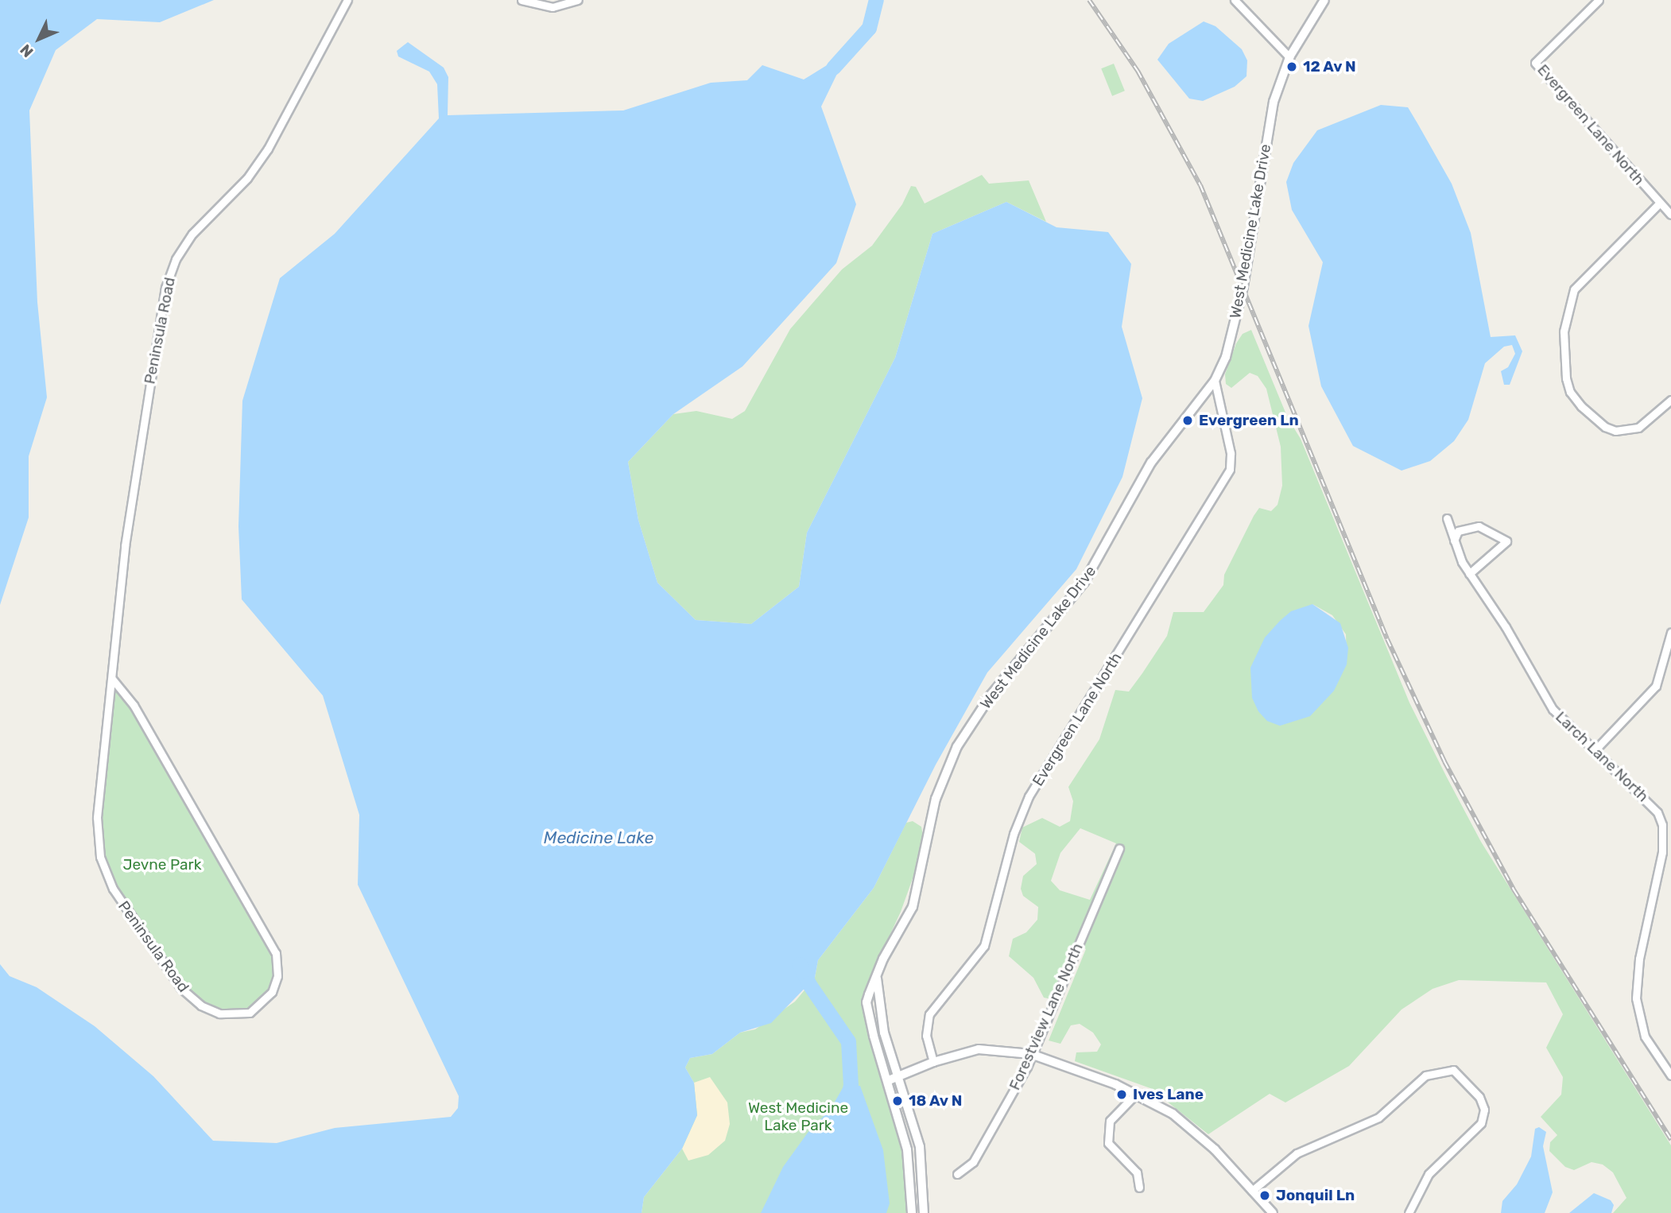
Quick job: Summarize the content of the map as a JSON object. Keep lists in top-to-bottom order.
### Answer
{
  "streets": {
    "street": [
      "Evergreen Lane North",
      "West Medicine Lake Drive",
      "Peninsula Road",
      "Larch Lane North",
      "Forestview Lane North"
    ]
  },
  "crossings": [
    ["Evergreen Lane North", "West Medicine Lake Drive"]
  ],
  "water": ["Medicine Lake"],
  "parks": ["Jevne Park", "West Medicine Lake Park"],
  "places": [
    "12 Av N",
    "Evergreen Ln",
    "Ives Lane",
    "18 Av N",
    "Jonquil Ln"
  ],
  "north": "bottom left"
}
